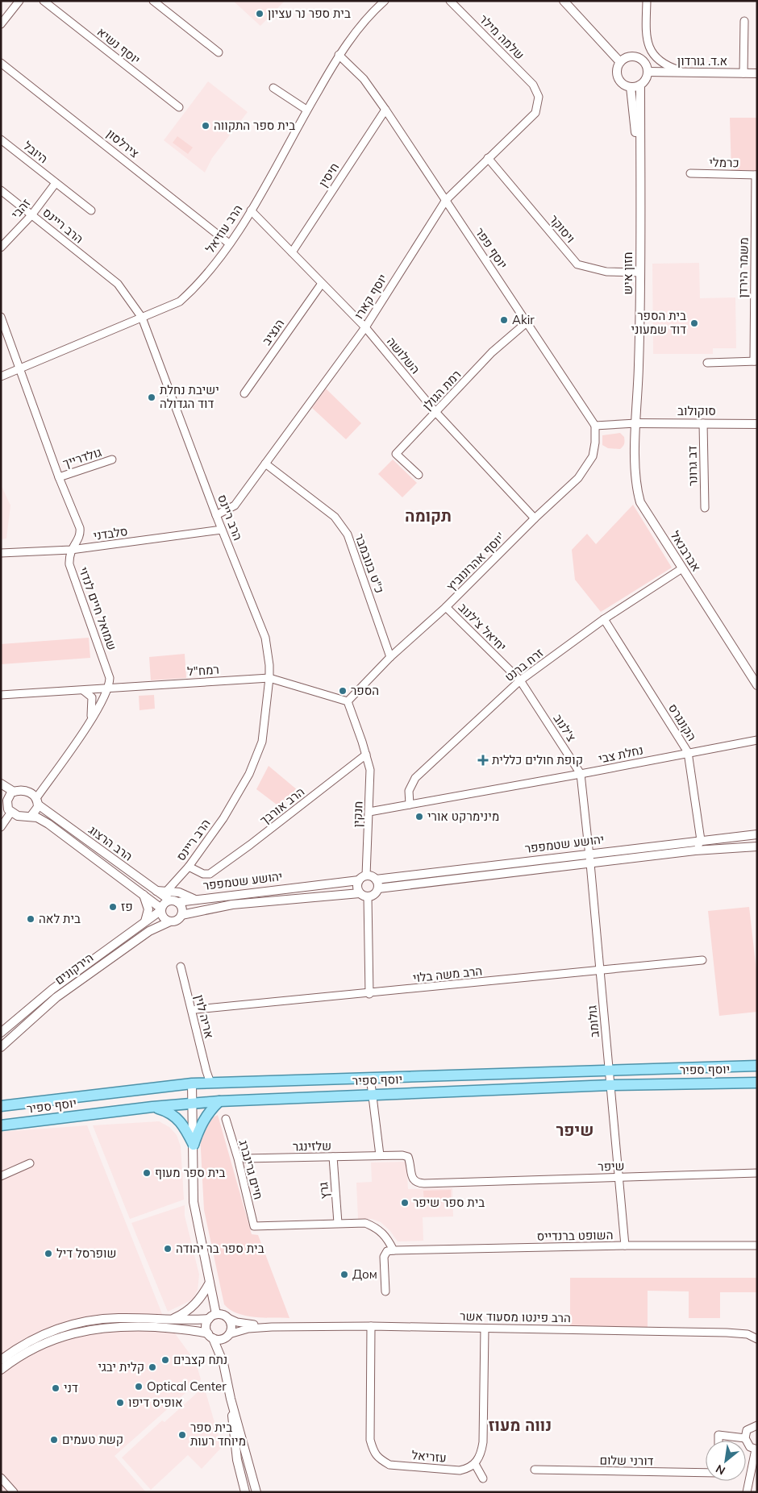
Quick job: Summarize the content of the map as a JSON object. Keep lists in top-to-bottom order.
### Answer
{
  "streets": {
    "main road": ["יוסף ספיר"],
    "street": [
      "שלמה מילר",
      "יוסף נשיא",
      "א.ד. גורדון",
      "צירלסון",
      "היובל",
      "כרמלי",
      "חיסין",
      "זהבי",
      "הרב ריינס",
      "הרב עוזיאל",
      "ויסוקר",
      "יוסף פפר",
      "משמר הירדן",
      "חזון איש",
      "יוסף קארו",
      "הנציב",
      "השלושה",
      "רמת הגולן",
      "סוקולוב",
      "גולדרייך",
      "דב גרונר",
      "סלבדני",
      "אברבנאל",
      "יוסף אהרונוביץ'",
      "כ\"ט בנובמבר",
      "שמואל חיים לנדוי",
      "יחיאל צ'לנוב",
      "זרח ברנט",
      "רמח\"ל",
      "הקונגרס",
      "צ'לנוב",
      "נחלת צבי",
      "הרב אורבך",
      "חנקין",
      "הרב הרצוג",
      "יהושע שטמפפר",
      "הירקונים",
      "הרב משה בלוי",
      "אריה לוין",
      "גולומב",
      "שלזינגר",
      "שיפר",
      "חיים גרינברג",
      "גרץ",
      "השופט ברנדייס",
      "הרב פינטו מסעוד אשר",
      "עזריאל",
      "דורני שלום"
    ]
  },
  "crossings": [
    ["שלמה מילר", "יוסף קארו"],
    ["א.ד. גורדון", "חזון איש"],
    ["צירלסון", "הרב עוזיאל"],
    ["היובל", "זהבי"],
    ["כרמלי", "משמר הירדן"],
    ["חיסין", "יוסף פפר"],
    ["חיסין", "השלושה"],
    ["זהבי", "הרב ריינס"],
    ["הרב ריינס", "הרב עוזיאל"],
    ["הרב ריינס", "יוסף קארו"],
    ["הרב ריינס", "סלבדני"],
    ["הרב ריינס", "רמח\"ל"],
    ["הרב ריינס", "הרב אורבך"],
    ["הרב עוזיאל", "יוסף פפר"],
    ["הרב עוזיאל", "השלושה"],
    ["הרב עוזיאל", "שמואל חיים לנדוי"],
    ["ויסוקר", "חזון איש"],
    ["ויסוקר", "יוסף קארו"],
    ["יוסף פפר", "יוסף קארו"],
    ["יוסף פפר", "רמת הגולן"],
    ["יוסף פפר", "יוסף אהרונוביץ'"],
    ["חזון איש", "סוקולוב"],
    ["חזון איש", "אברבנאל"],
    ["יוסף קארו", "השלושה"],
    ["יוסף קארו", "כ\"ט בנובמבר"],
    ["הנציב", "השלושה"],
    ["השלושה", "רמת הגולן"],
    ["השלושה", "יוסף אהרונוביץ'"],
    ["סוקולוב", "דב גרונר"],
    ["סוקולוב", "אברבנאל"],
    ["גולדרייך", "שמואל חיים לנדוי"],
    ["סלבדני", "שמואל חיים לנדוי"],
    ["אברבנאל", "זרח ברנט"],
    ["יוסף אהרונוביץ'", "כ\"ט בנובמבר"],
    ["יוסף אהרונוביץ'", "יחיאל צ'לנוב"],
    ["יוסף אהרונוביץ'", "רמח\"ל"],
    ["שמואל חיים לנדוי", "רמח\"ל"],
    ["שמואל חיים לנדוי", "הרב הרצוג"],
    ["יחיאל צ'לנוב", "זרח ברנט"],
    ["יחיאל צ'לנוב", "צ'לנוב"],
    ["זרח ברנט", "הקונגרס"],
    ["זרח ברנט", "צ'לנוב"],
    ["זרח ברנט", "נחלת צבי"],
    ["הקונגרס", "נחלת צבי"],
    ["הקונגרס", "יהושע שטמפפר"],
    ["צ'לנוב", "נחלת צבי"],
    ["צ'לנוב", "יהושע שטמפפר"],
    ["צ'לנוב", "גולומב"],
    ["נחלת צבי", "חנקין"],
    ["הרב אורבך", "חנקין"],
    ["חנקין", "יהושע שטמפפר"],
    ["הרב הרצוג", "יהושע שטמפפר"],
    ["הרב הרצוג", "הירקונים"],
    ["יהושע שטמפפר", "הירקונים"],
    ["יהושע שטמפפר", "גולומב"],
    ["הרב משה בלוי", "גולומב"],
    ["אריה לוין", "יוסף ספיר"],
    ["גולומב", "יוסף ספיר"],
    ["גולומב", "שיפר"],
    ["גולומב", "השופט ברנדייס"],
    ["שלזינגר", "שיפר"],
    ["שלזינגר", "גרץ"],
    ["חיים גרינברג", "גרץ"],
    ["הרב פינטו מסעוד אשר", "עזריאל"]
  ],
  "districts": ["תקומה", "שיפר", "נווה מעוז"],
  "places": {
    "other": [
      "בית ספר נר עציון",
      "בית ספר התקווה",
      "Akir",
      "בית הספר דוד שמעוני",
      "ישיבת נחלת דוד הגדולה",
      "הספר",
      "מינימרקט אורי",
      "פז",
      "בית לאה",
      "בית ספר מעוף",
      "בית ספר שיפר",
      "בית ספר בר יהודה",
      "שופרסל דיל",
      "Дом",
      "נתח קצבים",
      "קלית יבגי",
      "Optical Center",
      "דני",
      "אופיס דיפו",
      "בית ספר מיוחד רעות",
      "קשת טעמים"
    ],
    "health": ["קופת חולים כללית"]
  },
  "north": "bottom left"
}
